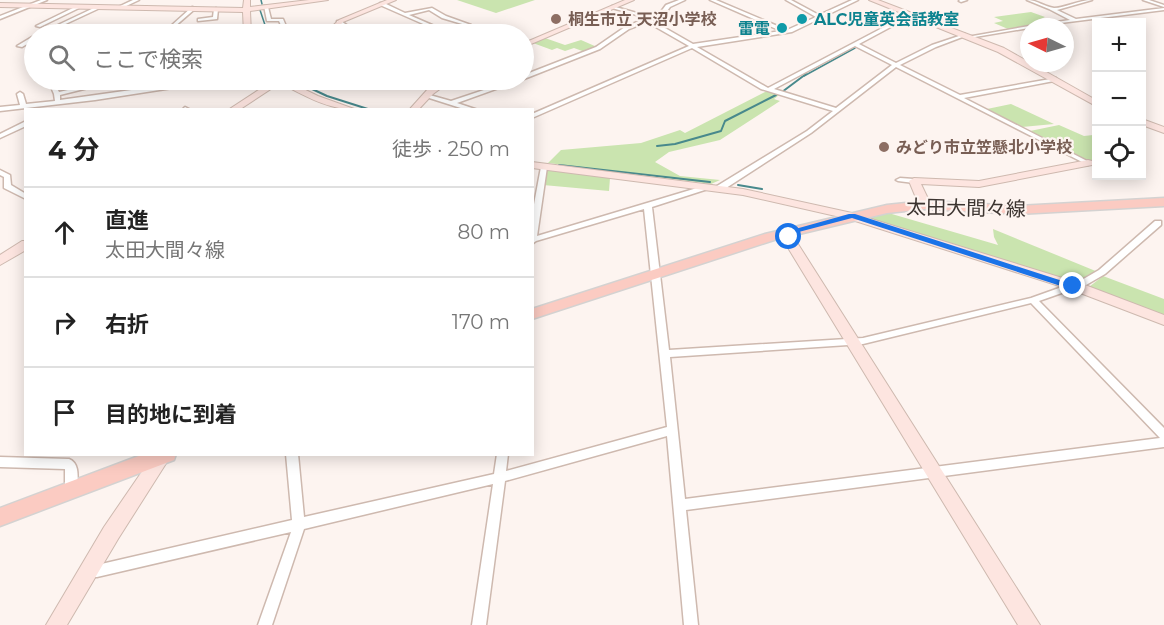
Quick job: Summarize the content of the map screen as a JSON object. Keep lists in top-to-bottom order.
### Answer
{
  "streets": {
    "main road": ["太田大間々線"]
  },
  "places": [
    "桐生市立 天沼小学校",
    "ALC児童英会話教室",
    "雷電",
    "みどり市立笠懸北小学校"
  ],
  "north": "left",
  "page": {
    "map_buttons": ["+", "−"],
    "search": "ここで検索",
    "heading": ["4 分", "徒歩 · 250 m"],
    "list": [
      ["直進", "太田大間々線", "80 m"],
      ["右折", "170 m"],
      "目的地に到着"
    ]
  }
}
